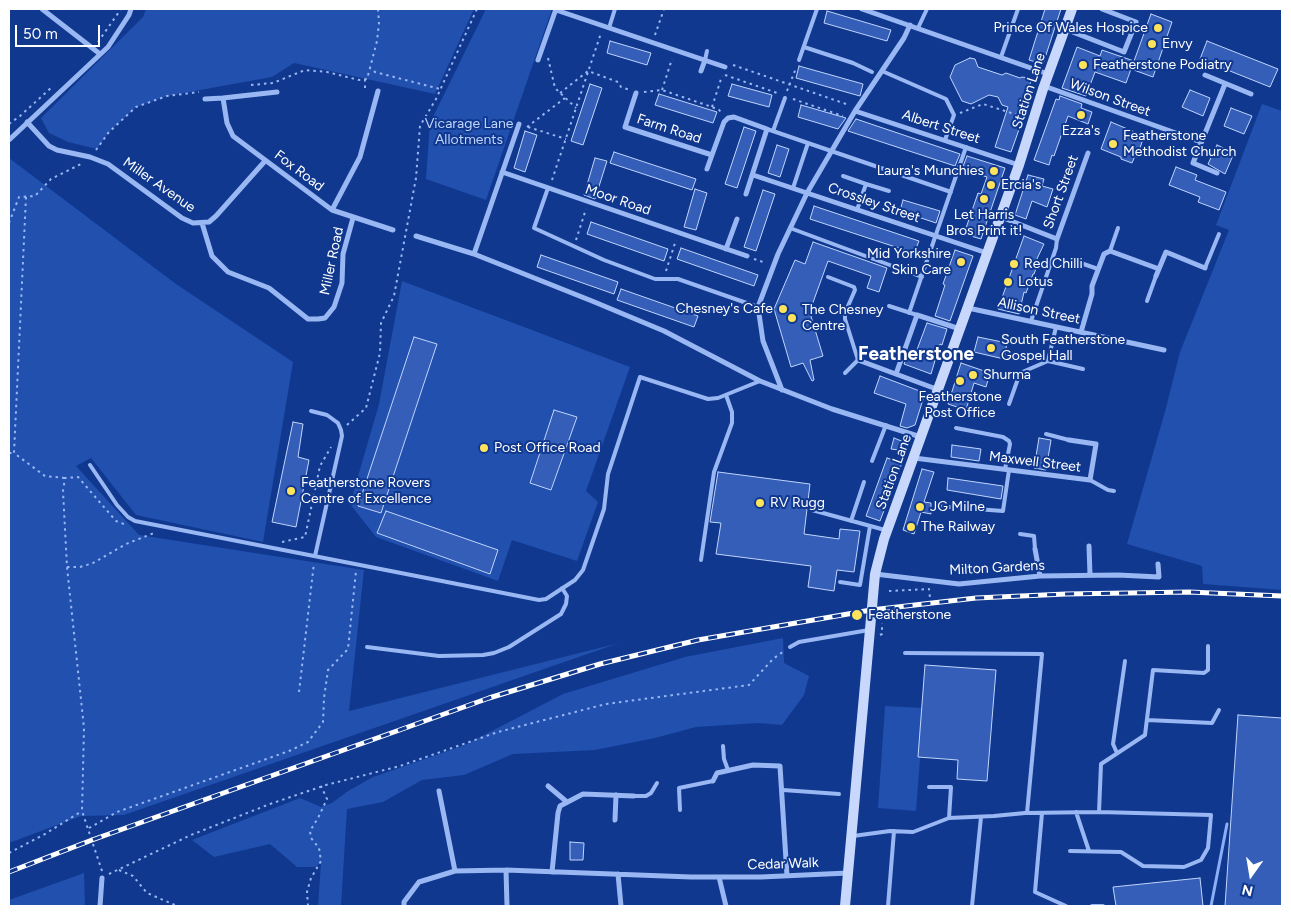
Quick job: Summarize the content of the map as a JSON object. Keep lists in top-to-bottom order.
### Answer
{
  "streets": {
    "main road": ["Station Lane"],
    "street": [
      "Wilson Street",
      "Albert Street",
      "Farm Road",
      "Fox Road",
      "Miller Avenue",
      "Short Street",
      "Moor Road",
      "Crossley Street",
      "Miller Road",
      "Allison Street",
      "Maxwell Street",
      "Milton Gardens",
      "Cedar Walk"
    ]
  },
  "crossings": [
    ["Station Lane", "Wilson Street"],
    ["Station Lane", "Albert Street"],
    ["Station Lane", "Short Street"],
    ["Station Lane", "Crossley Street"],
    ["Station Lane", "Allison Street"],
    ["Station Lane", "Maxwell Street"],
    ["Station Lane", "Milton Gardens"],
    ["Station Lane", "Cedar Walk"],
    ["Fox Road", "Miller Avenue"],
    ["Fox Road", "Miller Road"],
    ["Miller Avenue", "Miller Road"]
  ],
  "districts": ["Featherstone"],
  "parks": ["Vicarage Lane Allotments"],
  "places": [
    "Prince Of Wales Hospice",
    "Envy",
    "Featherstone Podiatry",
    "Ezza's",
    "Featherstone Methodist Church",
    "Laura's Munchies",
    "Ercia's",
    "Let Harris Bros Print it!",
    "Mid Yorkshire Skin Care",
    "Red Chilli",
    "Lotus",
    "Chesney's Cafe",
    "The Chesney Centre",
    "South Featherstone Gospel Hall",
    "Shurma",
    "Featherstone Post Office",
    "Post Office Road",
    "Featherstone Rovers Centre of Excellence",
    "RV Rugg",
    "JG Milne",
    "The Railway",
    "Featherstone"
  ],
  "scale_bar": "50 m",
  "north": "bottom"
}
